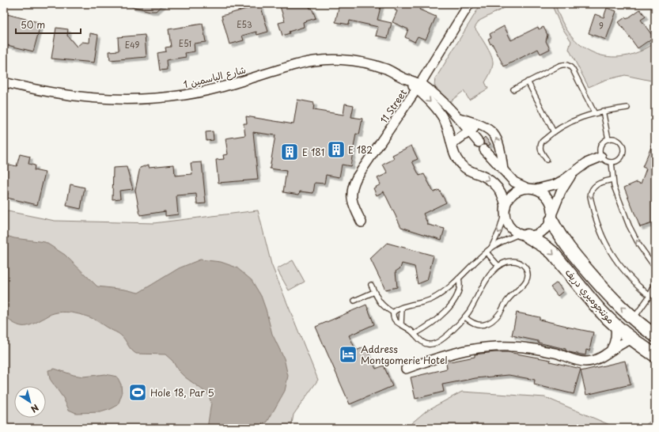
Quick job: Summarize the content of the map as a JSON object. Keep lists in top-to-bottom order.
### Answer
{
  "streets": {
    "street": ["شارع الياسمين 1", "11 Street", "مونتجوميري دريف"]
  },
  "crossings": [
    ["شارع الياسمين 1", "11 Street"]
  ],
  "places": {
    "building": ["E 182", "E 181"],
    "hotel": ["Address Montgomerie Hotel"],
    "sports": ["Hole 18, Par 5"]
  },
  "house_numbers": [
    "E53",
    "9",
    "E51",
    "E49"
  ],
  "scale_bar": "50 m",
  "north": "bottom right"
}
